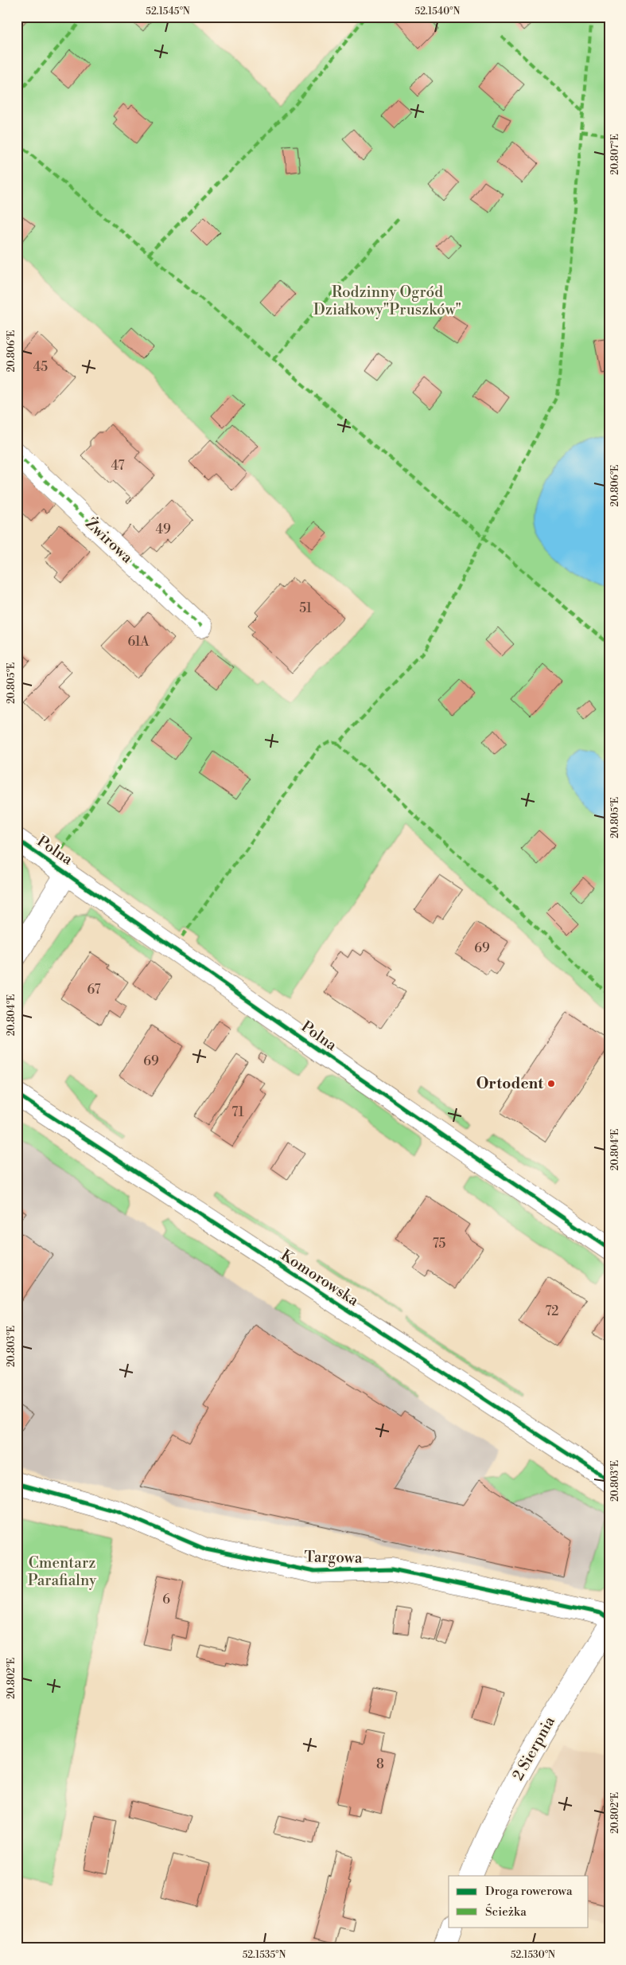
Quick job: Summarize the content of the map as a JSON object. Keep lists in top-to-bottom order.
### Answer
{
  "streets": {
    "street": [
      "Żwirowa",
      "Polna",
      "Komorowska",
      "Targowa",
      "2 Sierpnia"
    ]
  },
  "parks": ["Rodzinny Ogród Działkowy\"Pruszków\"", "Cmentarz Parafialny"],
  "places": ["Ortodent"],
  "house_numbers": [
    "45",
    "47",
    "49",
    "51",
    "61A",
    "69",
    "67",
    "69",
    "71",
    "75",
    "72",
    "6",
    "8"
  ],
  "legend": ["Droga rowerowa", "Ścieżka"],
  "coordinates": [
    "52.1545°N",
    "52.1540°N",
    "20.807°E",
    "20.806°E",
    "20.805°E",
    "20.804°E",
    "20.803°E",
    "20.802°E",
    "52.1535°N",
    "52.1530°N"
  ]
}
